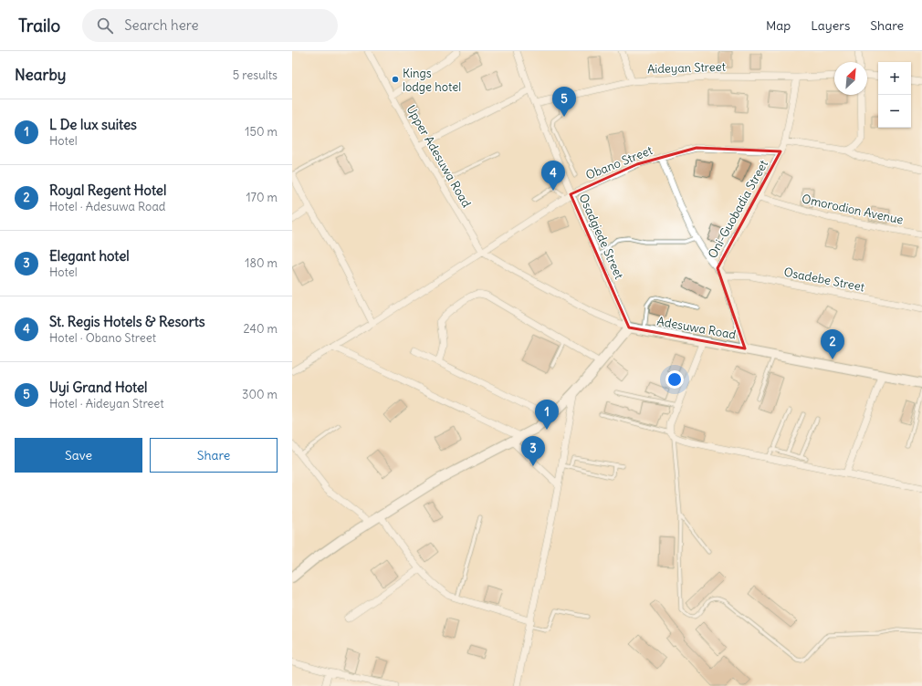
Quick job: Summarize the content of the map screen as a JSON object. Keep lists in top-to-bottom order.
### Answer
{
  "streets": {
    "street": [
      "Aideyan Street",
      "Upper Adesuwa Road",
      "Obano Street",
      "Oni-Guobadia Street",
      "Omorodion Avenue",
      "Osadgiede Street",
      "Osadebe Street",
      "Adesuwa Road"
    ]
  },
  "crossings": [
    ["Aideyan Street", "Oni-Guobadia Street"],
    ["Aideyan Street", "Osadgiede Street"],
    ["Upper Adesuwa Road", "Obano Street"],
    ["Upper Adesuwa Road", "Adesuwa Road"],
    ["Obano Street", "Oni-Guobadia Street"],
    ["Obano Street", "Osadgiede Street"],
    ["Obano Street", "Adesuwa Road"],
    ["Oni-Guobadia Street", "Omorodion Avenue"],
    ["Oni-Guobadia Street", "Osadebe Street"],
    ["Oni-Guobadia Street", "Adesuwa Road"],
    ["Osadgiede Street", "Adesuwa Road"]
  ],
  "places": ["Kings lodge hotel"],
  "north": "top right",
  "page": {
    "header": "Trailo",
    "search": "Search here",
    "nav": ["Map", "Layers", "Share"],
    "heading": ["Nearby", "5 results"],
    "map_buttons": ["+", "−"],
    "pins": [
      "5",
      "4",
      "2",
      "1",
      "3"
    ],
    "list": [
      {
        "mark": "1",
        "name": "L De lux suites",
        "note": "Hotel",
        "value": "150 m"
      },
      {
        "mark": "2",
        "name": "Royal Regent Hotel",
        "note": "Hotel · Adesuwa Road",
        "value": "170 m"
      },
      {
        "mark": "3",
        "name": "Elegant hotel",
        "note": "Hotel",
        "value": "180 m"
      },
      {
        "mark": "4",
        "name": "St. Regis Hotels & Resorts",
        "note": "Hotel · Obano Street",
        "value": "240 m"
      },
      {
        "mark": "5",
        "name": "Uyi Grand Hotel",
        "note": "Hotel · Aideyan Street",
        "value": "300 m"
      }
    ],
    "buttons": ["Save", "Share"]
  }
}
